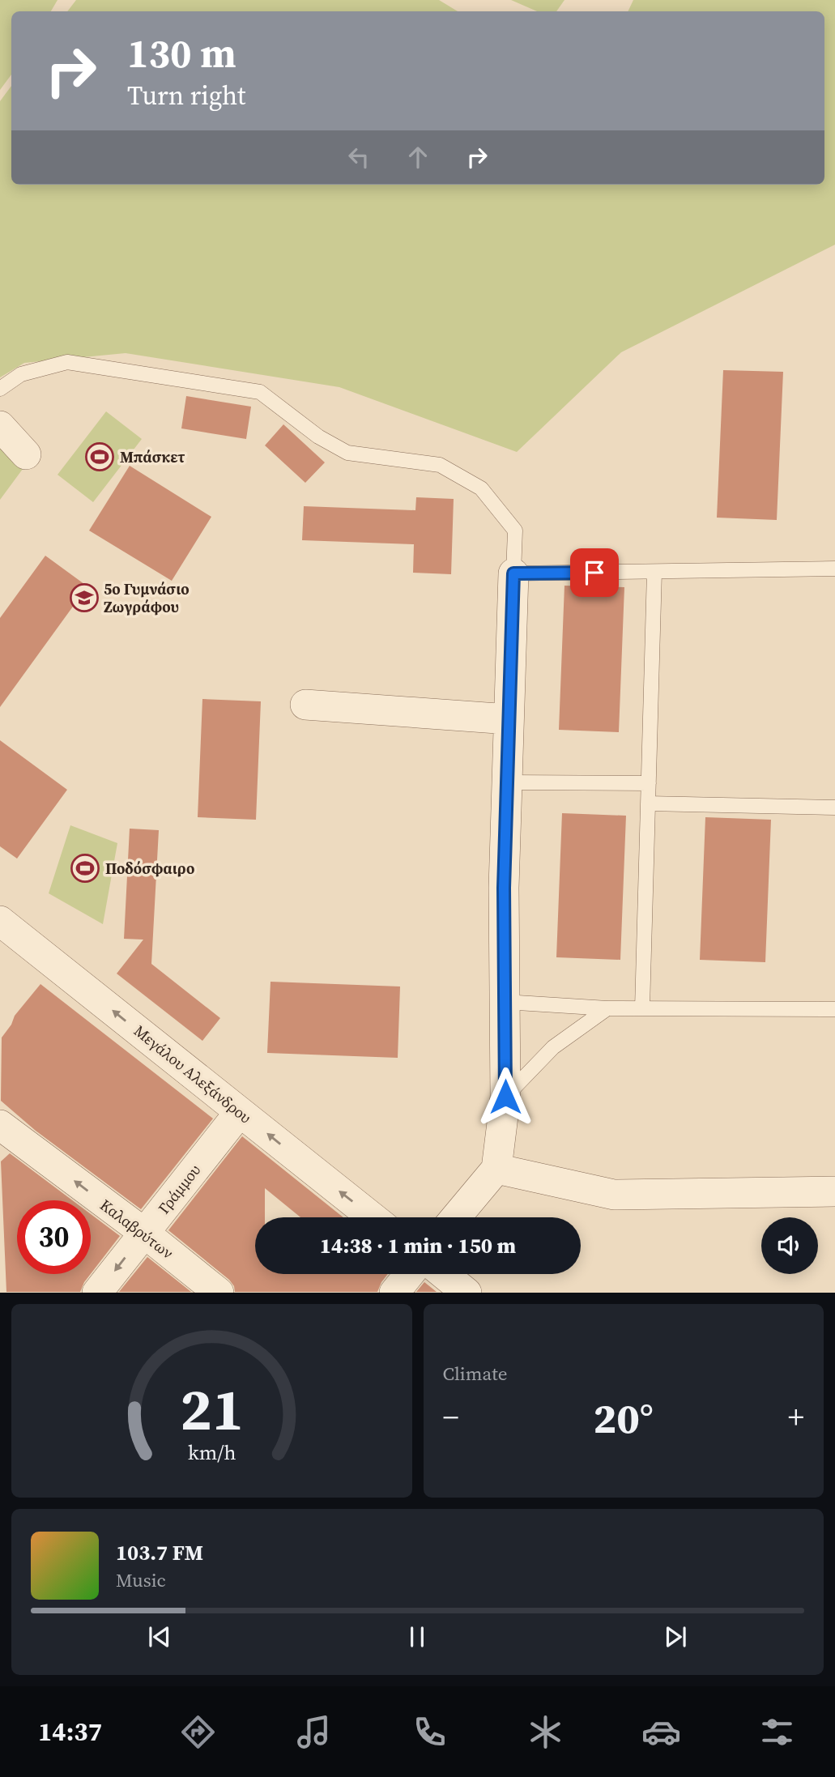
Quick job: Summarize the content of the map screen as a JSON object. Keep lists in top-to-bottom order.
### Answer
{
  "streets": {
    "street": ["Μεγάλου Αλεξάνδρου", "Γράμμου", "Καλαβρύτων"]
  },
  "crossings": [
    ["Μεγάλου Αλεξάνδρου", "Γράμμου"],
    ["Γράμμου", "Καλαβρύτων"]
  ],
  "one_way": ["Μεγάλου Αλεξάνδρου", "Καλαβρύτων"],
  "places": {
    "sports": ["Μπάσκετ", "Ποδόσφαιρο"],
    "school or university": ["5ο Γυμνάσιο Ζωγράφου"]
  },
  "page": {
    "turn": ["130 m", "Turn right"],
    "limit": "30",
    "trip": "14:38 · 1 min · 150 m",
    "tile": "Climate",
    "heat": ["−", "20°", "+"],
    "song": ["103.7 FM", "Music"],
    "tabs": "14:37",
    "gauge": ["21", "km/h"]
  }
}
